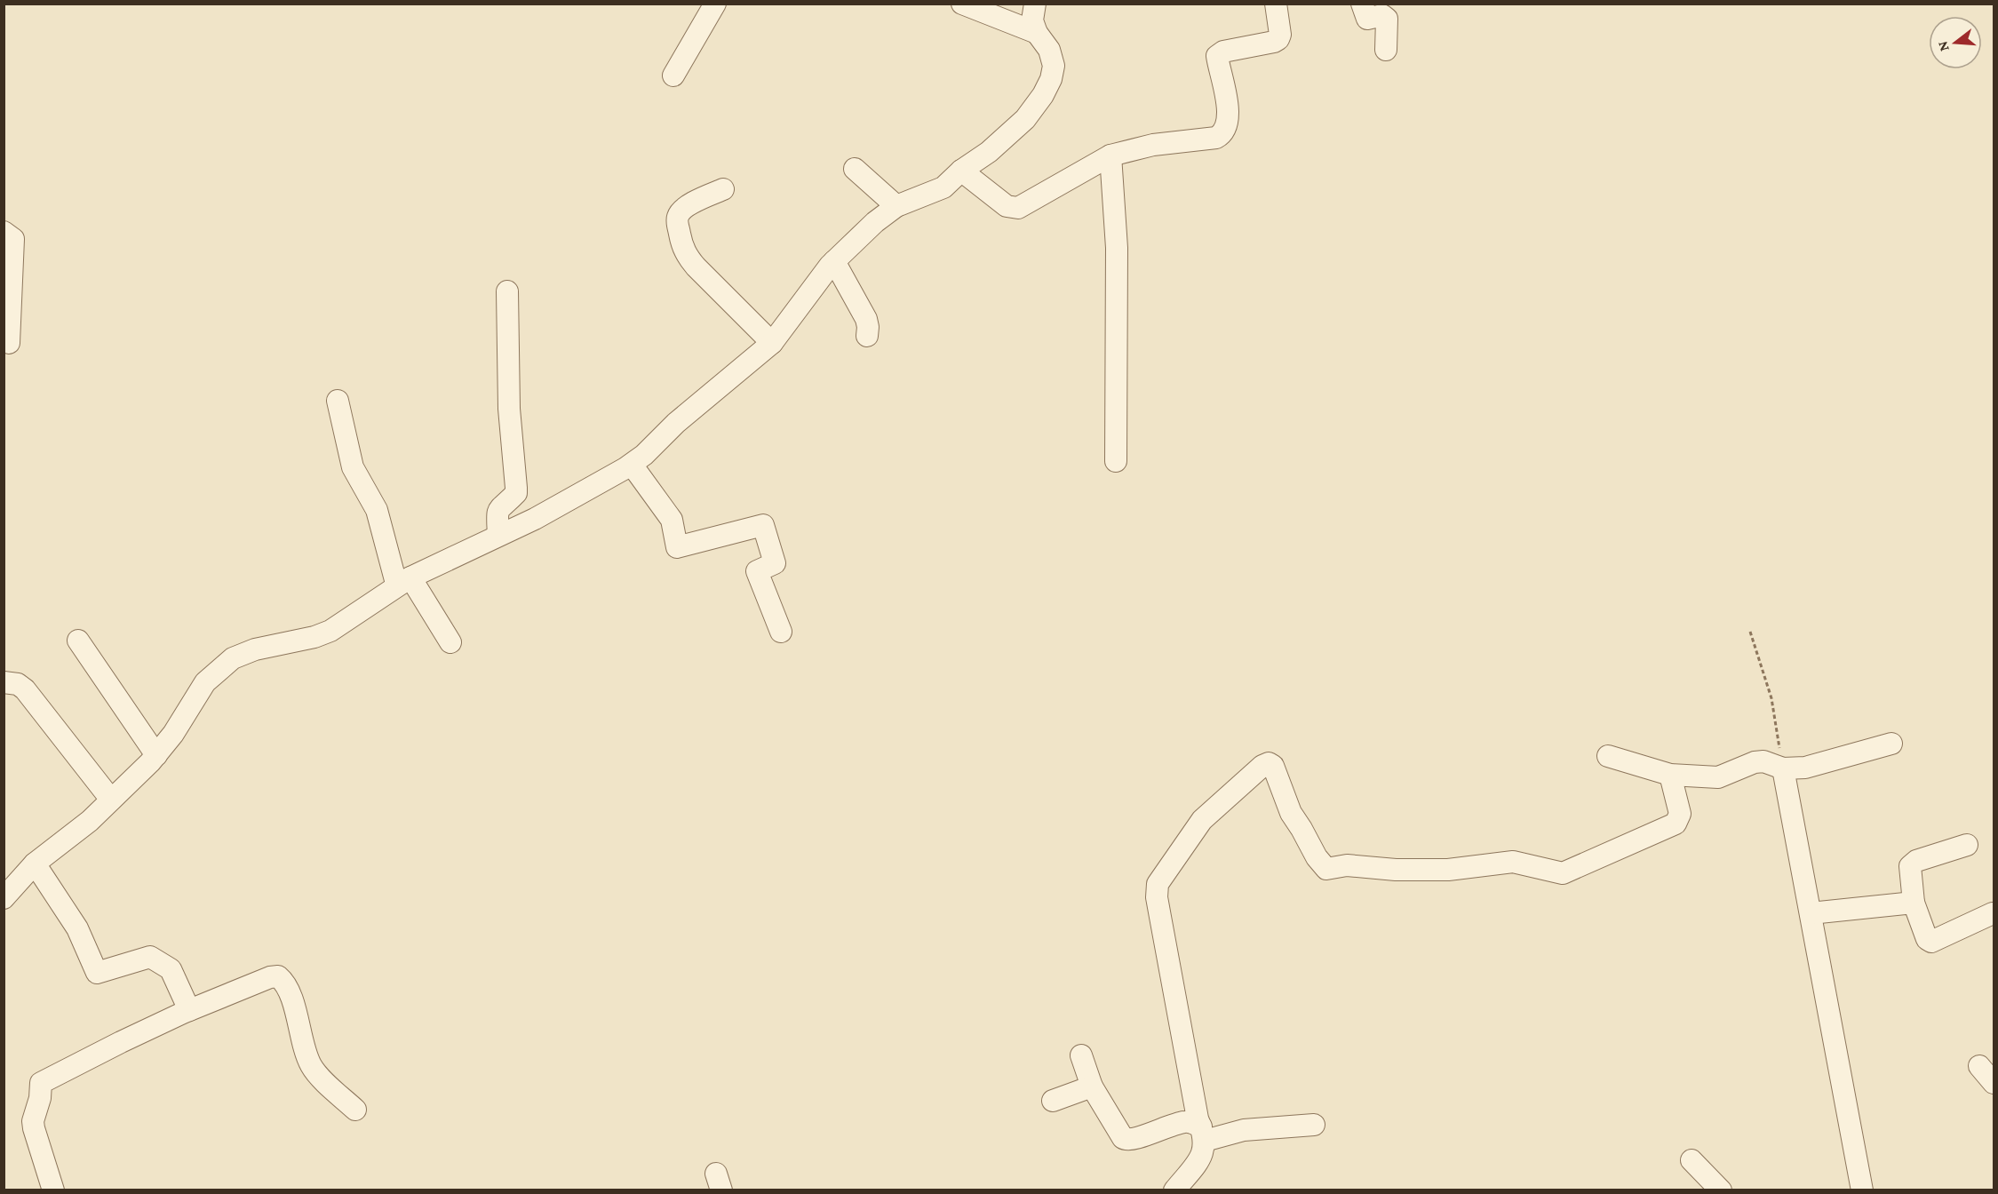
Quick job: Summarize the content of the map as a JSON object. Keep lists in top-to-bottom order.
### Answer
{
  "north": "left"
}
